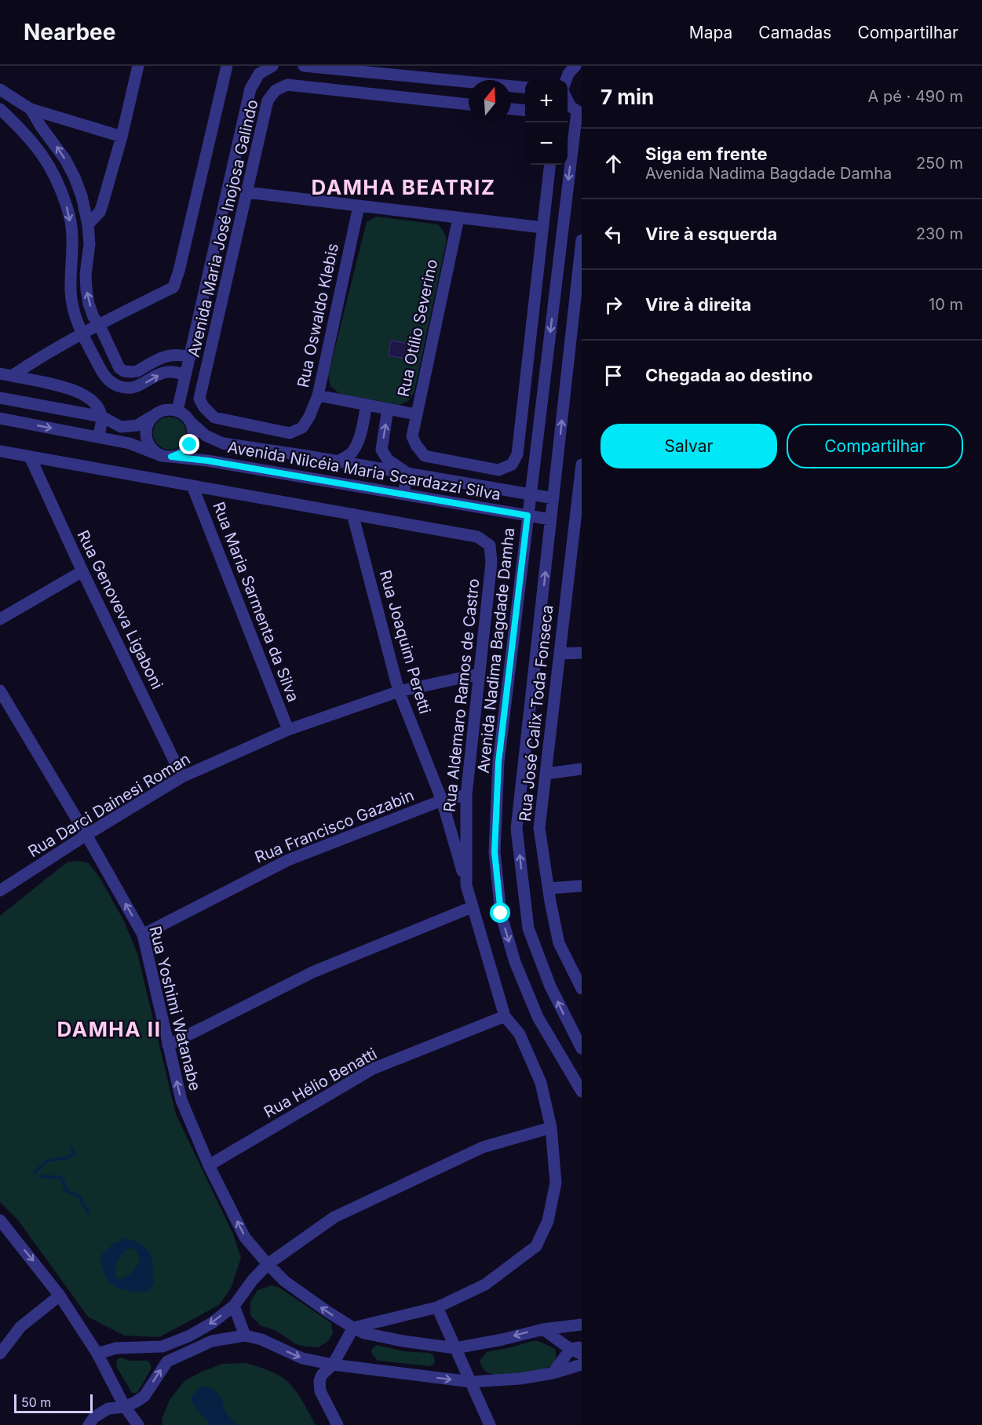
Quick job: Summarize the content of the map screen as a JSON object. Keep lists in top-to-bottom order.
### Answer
{
  "streets": {
    "street": [
      "Avenida Maria José Inojosa Galindo",
      "Rua Oswaldo Klebis",
      "Rua Otílio Severino",
      "Avenida Nilcéia Maria Scardazzi Silva",
      "Rua Maria Sarmenta da Silva",
      "Rua Genoveva Ligaboni",
      "Rua Joaquim Peretti",
      "Avenida Nadima Bagdade Damha",
      "Rua Aldemaro Ramos de Castro",
      "Rua José Calix Toda Fonseca",
      "Rua Darci Dainesi Roman",
      "Rua Francisco Gazabin",
      "Rua Yoshimi Watanabe",
      "Rua Hélio Benatti"
    ]
  },
  "crossings": [
    ["Avenida Maria José Inojosa Galindo", "Rua Oswaldo Klebis"],
    ["Avenida Nilcéia Maria Scardazzi Silva", "Avenida Nadima Bagdade Damha"],
    ["Rua Maria Sarmenta da Silva", "Rua Darci Dainesi Roman"],
    ["Rua Genoveva Ligaboni", "Rua Darci Dainesi Roman"],
    ["Rua Joaquim Peretti", "Rua Aldemaro Ramos de Castro"],
    ["Rua Joaquim Peretti", "Rua Darci Dainesi Roman"],
    ["Rua Joaquim Peretti", "Rua Francisco Gazabin"],
    ["Rua Aldemaro Ramos de Castro", "Rua Darci Dainesi Roman"],
    ["Rua Aldemaro Ramos de Castro", "Rua Francisco Gazabin"],
    ["Rua Aldemaro Ramos de Castro", "Rua Yoshimi Watanabe"],
    ["Rua Aldemaro Ramos de Castro", "Rua Hélio Benatti"],
    ["Rua Darci Dainesi Roman", "Rua Yoshimi Watanabe"],
    ["Rua Francisco Gazabin", "Rua Yoshimi Watanabe"],
    ["Rua Yoshimi Watanabe", "Rua Hélio Benatti"]
  ],
  "one_way": ["Rua Yoshimi Watanabe"],
  "districts": ["DAMHA BEATRIZ", "DAMHA II"],
  "scale_bar": "50 m",
  "north": "top",
  "page": {
    "header": "Nearbee",
    "nav": ["Mapa", "Camadas", "Compartilhar"],
    "heading": ["7 min", "A pé · 490 m"],
    "map_buttons": ["+", "−"],
    "list": [
      ["Siga em frente", "Avenida Nadima Bagdade Damha", "250 m"],
      ["Vire à esquerda", "230 m"],
      ["Vire à direita", "10 m"],
      "Chegada ao destino"
    ],
    "buttons": ["Salvar", "Compartilhar"],
    "scale": "50 m"
  }
}
